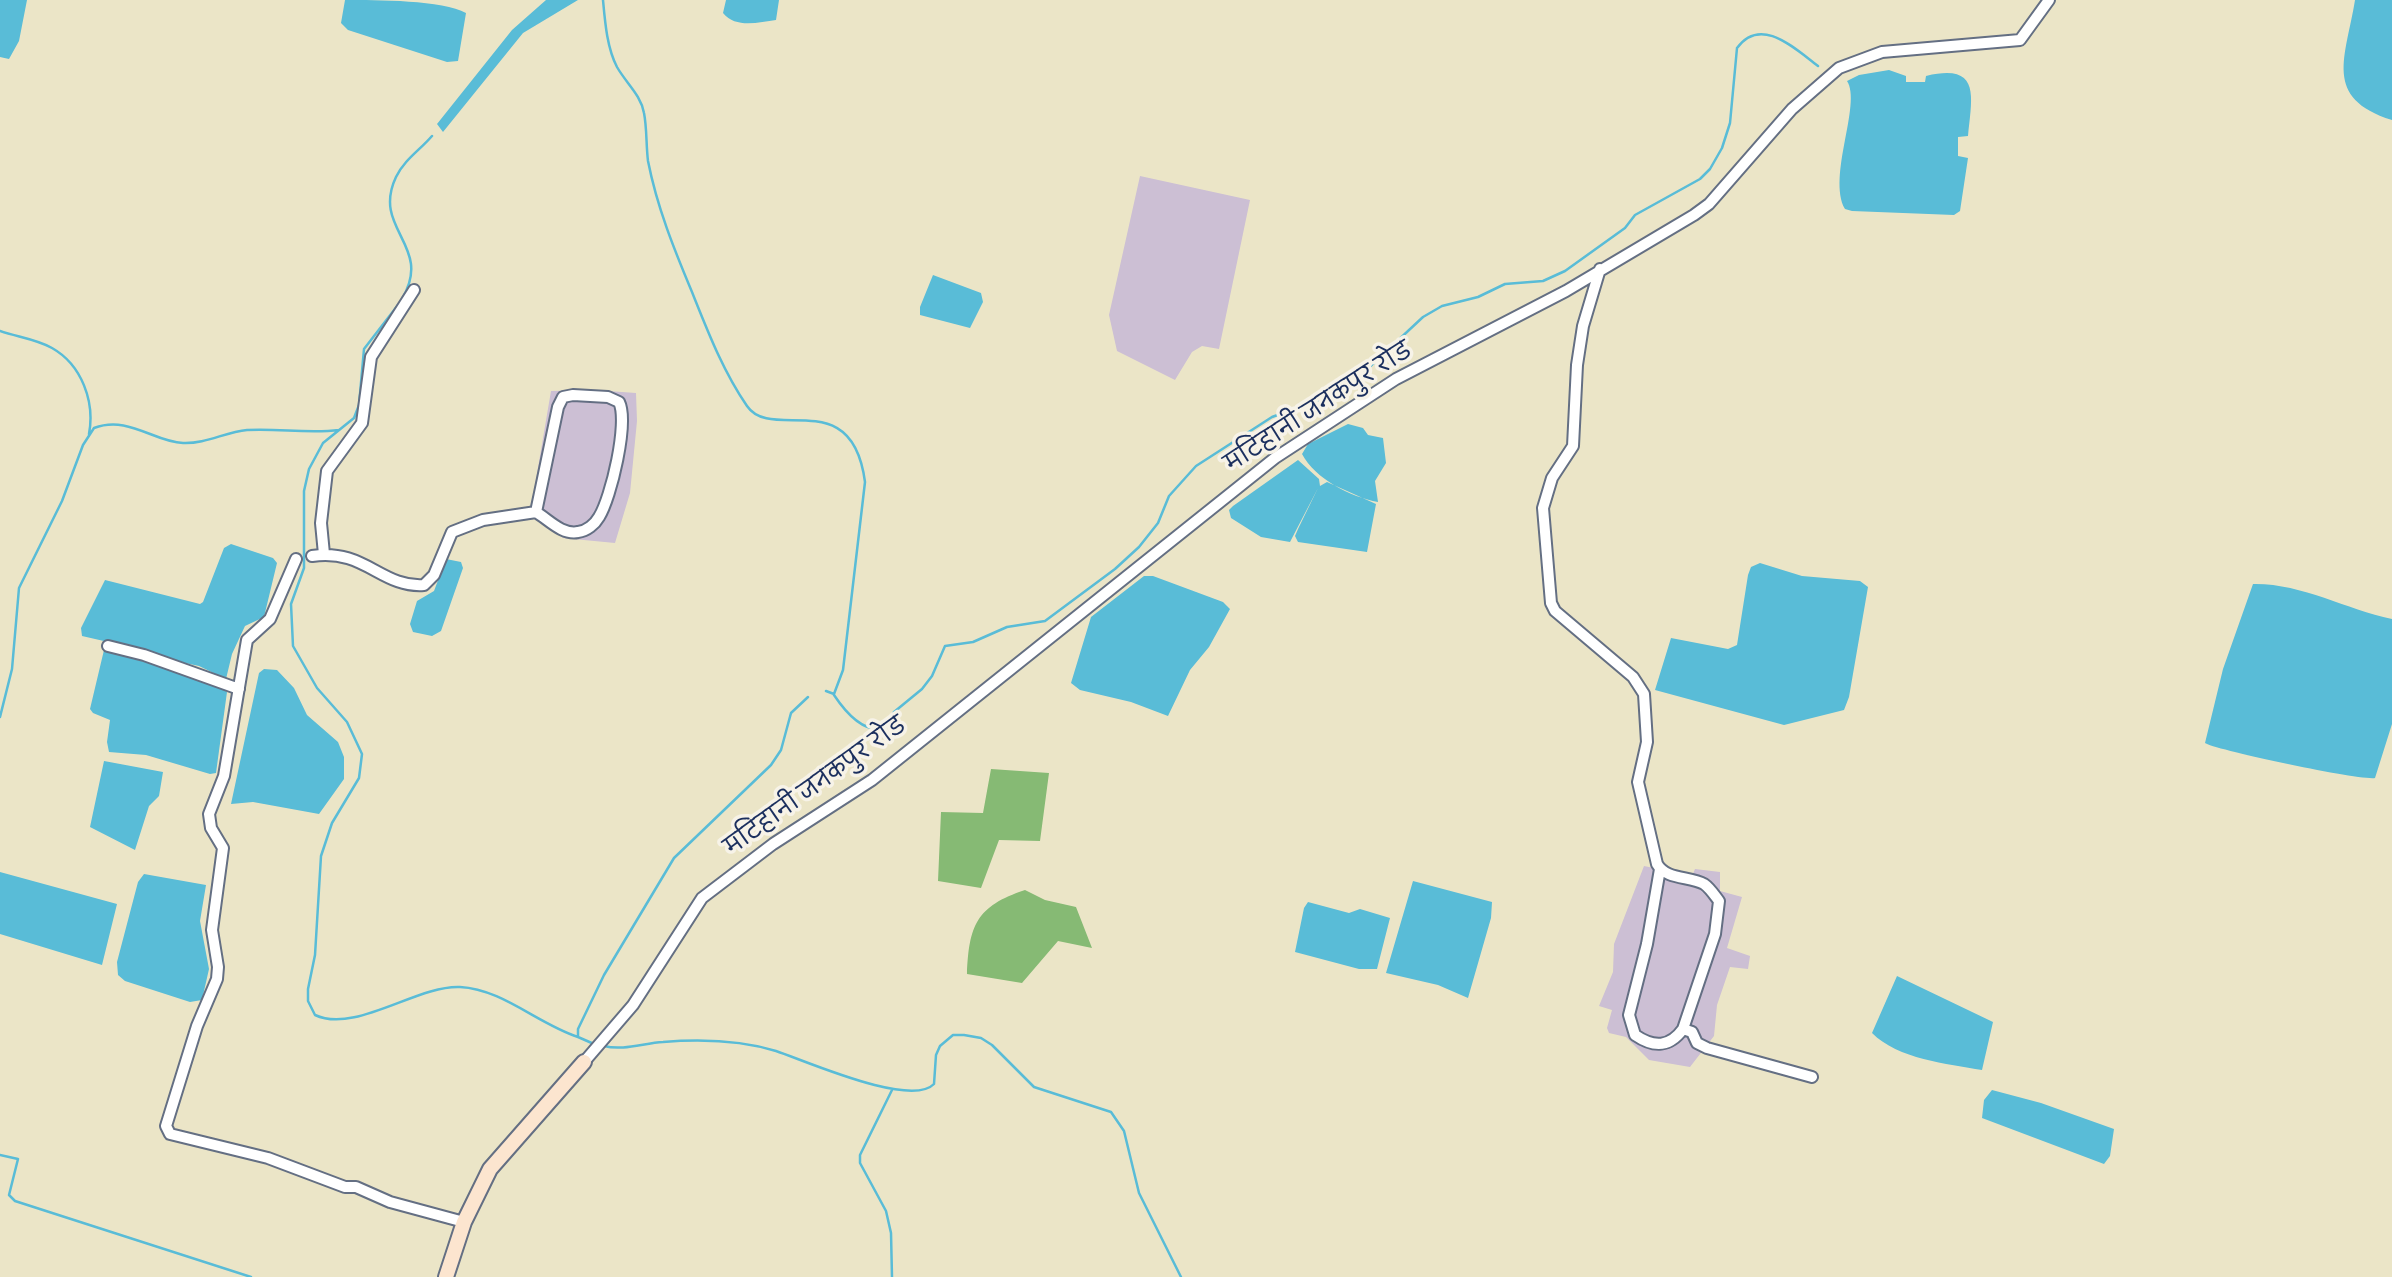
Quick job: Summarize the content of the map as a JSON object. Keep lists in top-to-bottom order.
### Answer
{
  "streets": {
    "street": ["मटिहानी जनकपुर रोड"]
  }
}
